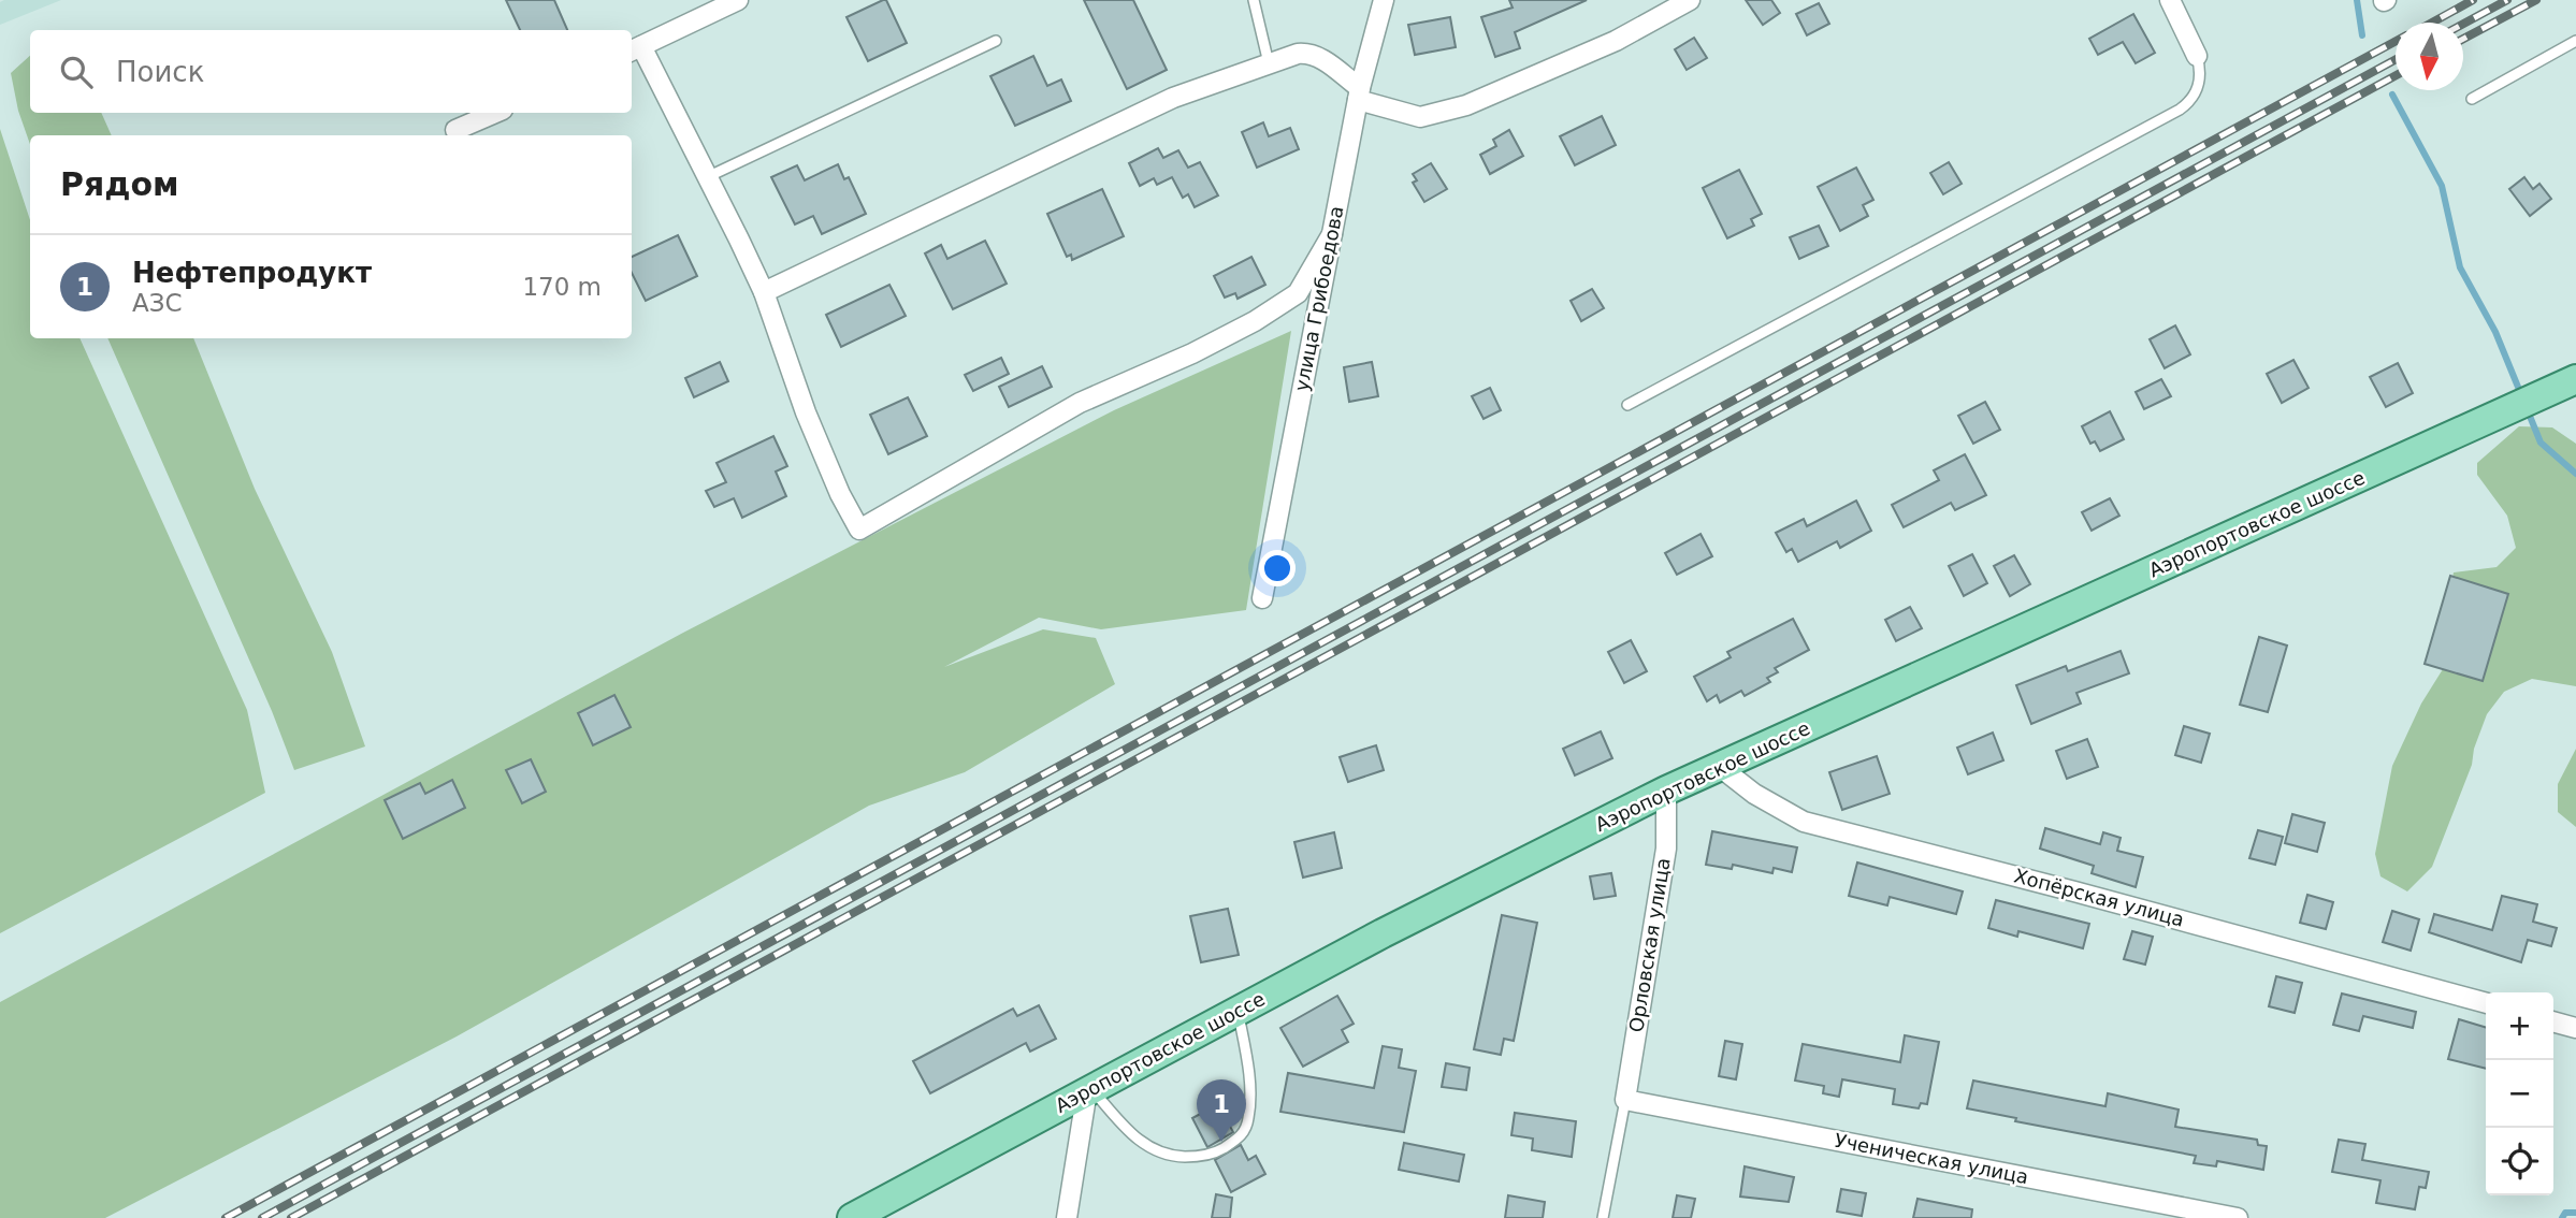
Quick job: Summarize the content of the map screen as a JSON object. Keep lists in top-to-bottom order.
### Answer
{
  "streets": {
    "main road": ["Аэропортовское шоссе"],
    "street": [
      "улица Грибоедова",
      "Хопёрская улица",
      "Орловская улица",
      "Ученическая улица"
    ]
  },
  "crossings": [
    ["Аэропортовское шоссе", "Хопёрская улица"],
    ["Аэропортовское шоссе", "Орловская улица"],
    ["Орловская улица", "Ученическая улица"]
  ],
  "north": "bottom",
  "page": {
    "search": "Поиск",
    "heading": "Рядом",
    "list": [
      {
        "mark": "1",
        "name": "Нефтепродукт",
        "note": "АЗС",
        "value": "170 m"
      }
    ],
    "map_buttons": ["+", "−"],
    "pins": "1"
  }
}
